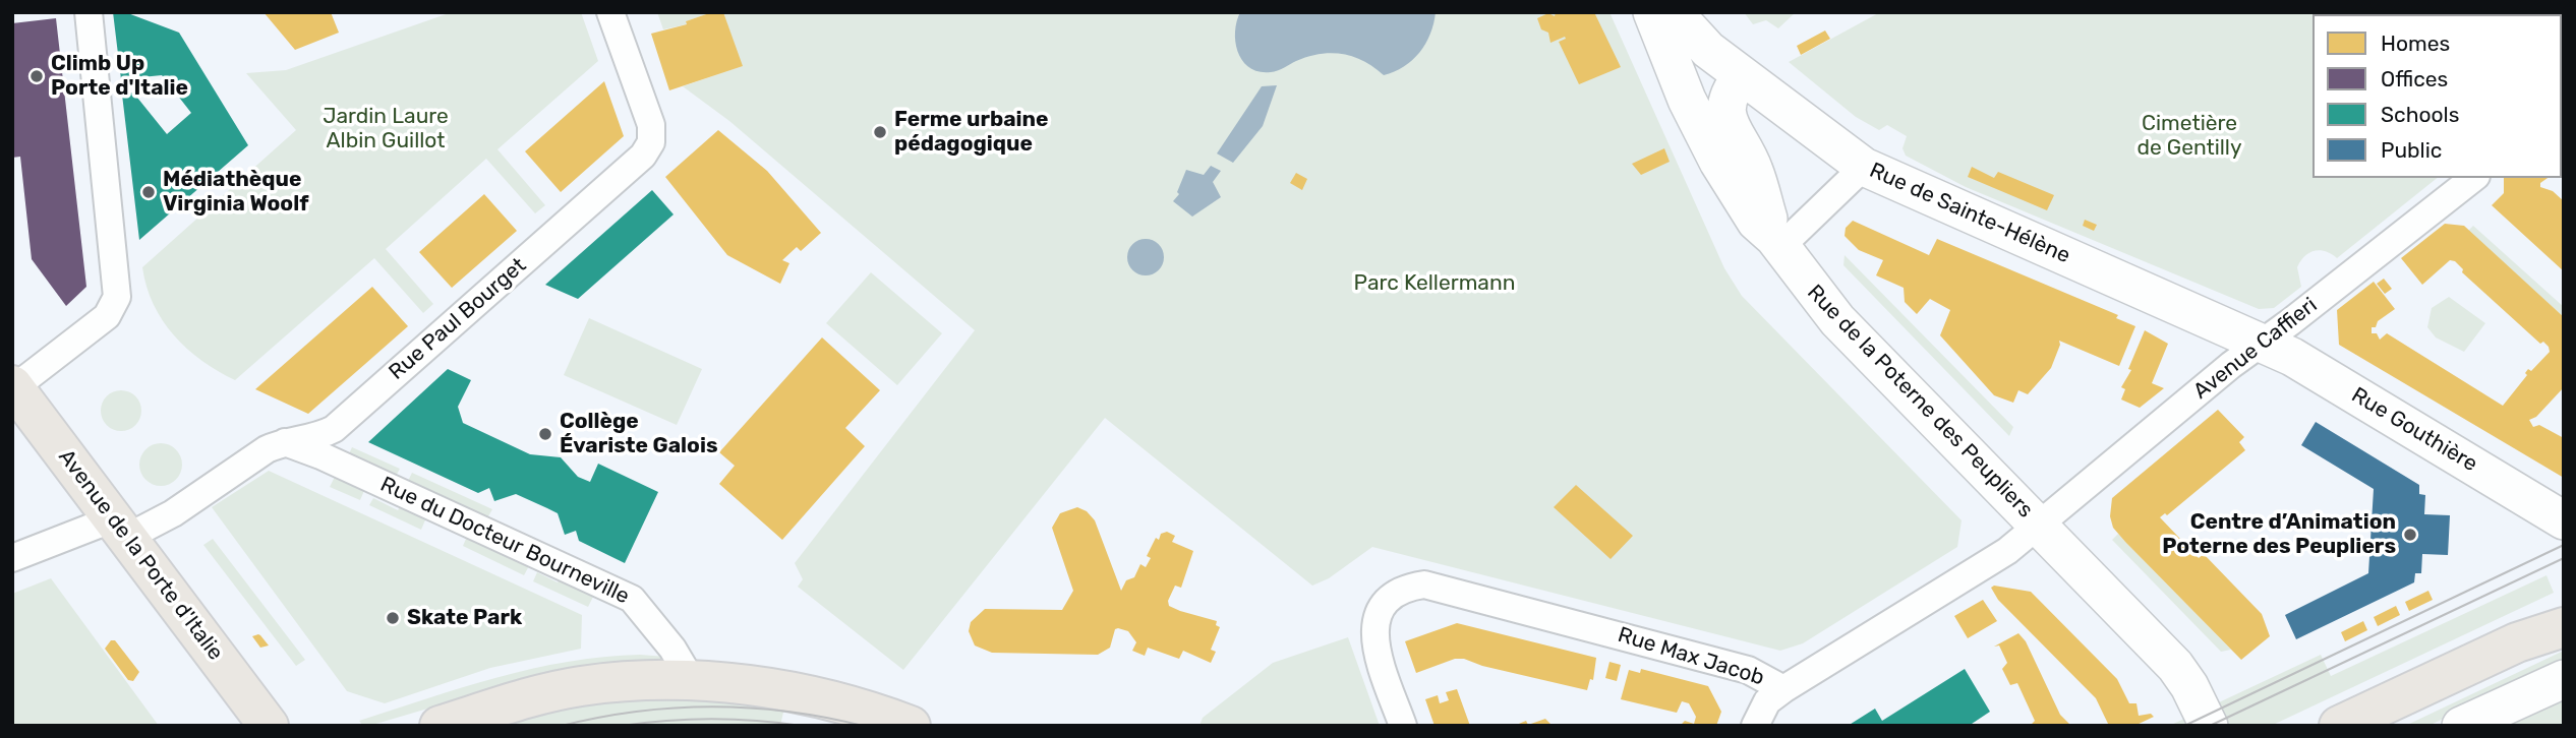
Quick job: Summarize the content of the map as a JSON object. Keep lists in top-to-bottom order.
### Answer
{
  "streets": {
    "main road": [
      "Rue de Sainte-Hélène",
      "Rue de la Poterne des Peupliers",
      "Rue Gouthière",
      "Avenue de la Porte d'Italie"
    ],
    "street": [
      "Rue Paul Bourget",
      "Avenue Caffieri",
      "Rue du Docteur Bourneville",
      "Rue Max Jacob"
    ]
  },
  "crossings": [
    ["Rue de Sainte-Hélène", "Avenue Caffieri"],
    ["Rue de Sainte-Hélène", "Rue Gouthière"],
    ["Rue Paul Bourget", "Rue du Docteur Bourneville"],
    ["Rue Paul Bourget", "Avenue de la Porte d'Italie"],
    ["Avenue Caffieri", "Rue de la Poterne des Peupliers"],
    ["Avenue Caffieri", "Rue Gouthière"],
    ["Avenue Caffieri", "Rue Max Jacob"],
    ["Rue de la Poterne des Peupliers", "Rue Max Jacob"]
  ],
  "parks": ["Jardin Laure Albin Guillot", "Cimetière de Gentilly", "Parc Kellermann"],
  "places": [
    "Climb Up Porte d'Italie",
    "Ferme urbaine pédagogique",
    "Médiathèque Virginia Woolf",
    "Collège Évariste Galois",
    "Centre d’Animation Poterne des Peupliers",
    "Skate Park"
  ],
  "legend": [
    "Homes",
    "Offices",
    "Schools",
    "Public"
  ]
}
